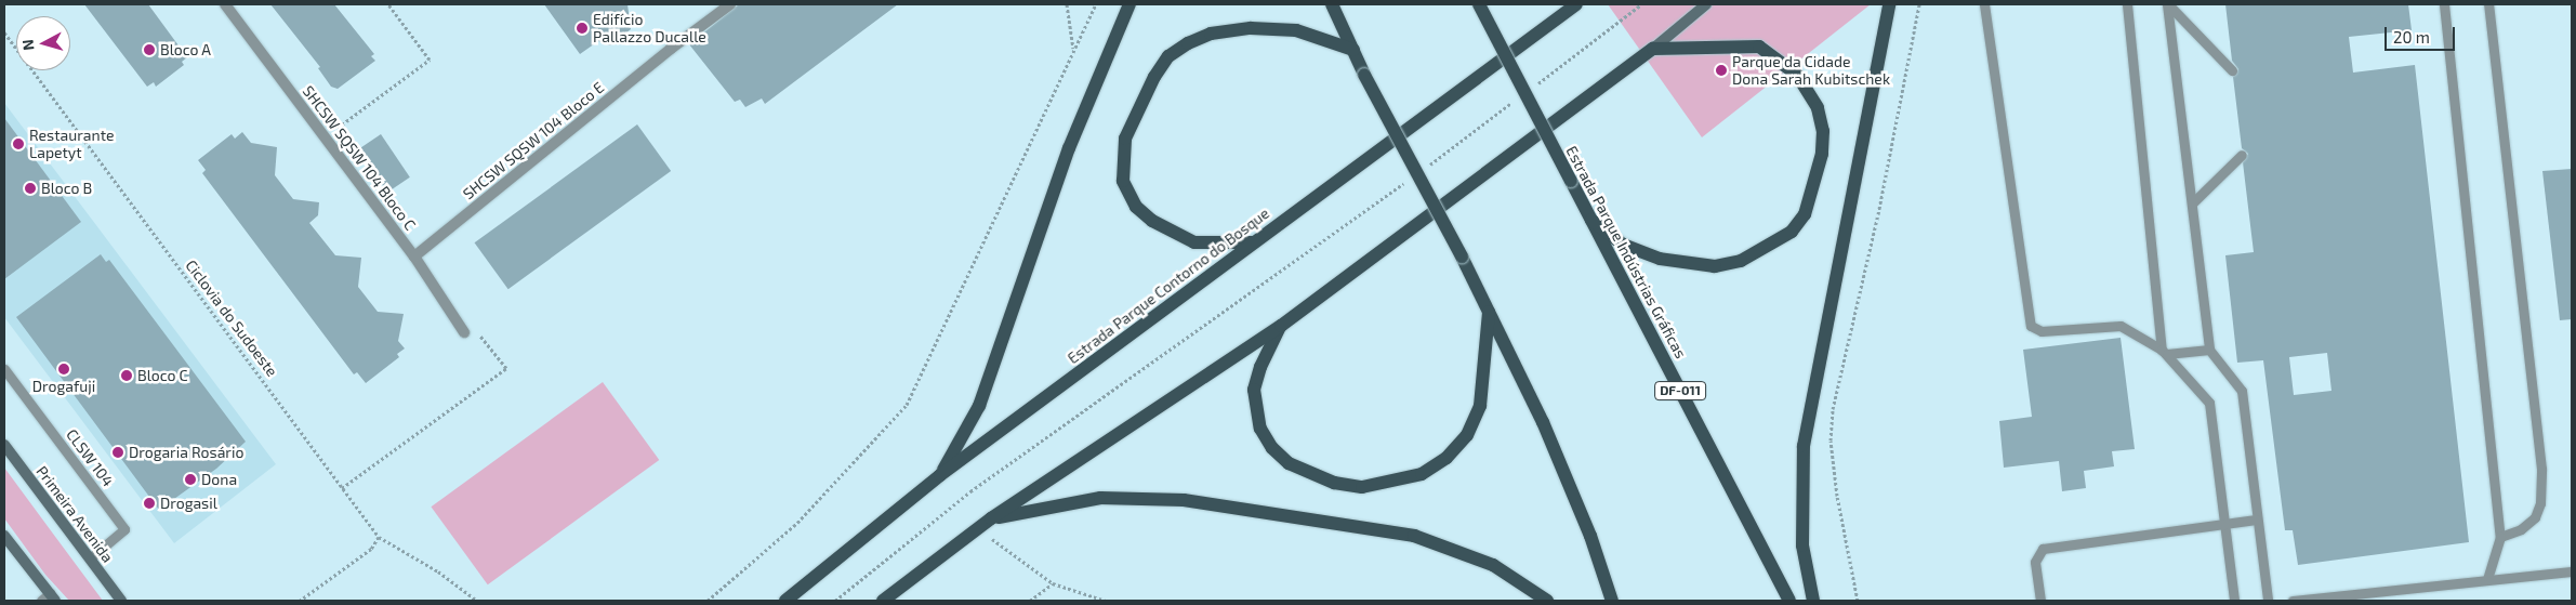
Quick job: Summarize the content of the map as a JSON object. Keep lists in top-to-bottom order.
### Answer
{
  "streets": {
    "main road": [
      "Estrada Parque Indústrias Gráficas",
      "Estrada Parque Contorno do Bosque",
      "DF-011",
      "Primeira Avenida"
    ],
    "street": ["SHCSW SQSW 104 Bloco E", "SHCSW SQSW 104 Bloco C"],
    "lane": ["CLSW 104"],
    "path": ["Ciclovia do Sudoeste"]
  },
  "crossings": [
    ["SHCSW SQSW 104 Bloco E", "SHCSW SQSW 104 Bloco C"],
    ["CLSW 104", "Primeira Avenida"]
  ],
  "places": [
    "Edifício Pallazzo Ducalle",
    "Bloco A",
    "Parque da Cidade Dona Sarah Kubitschek",
    "Restaurante Lapetyt",
    "Bloco B",
    "Drogafuji",
    "Bloco C",
    "Drogaria Rosário",
    "Dona",
    "Drogasil"
  ],
  "scale_bar": "20 m",
  "north": "left"
}
